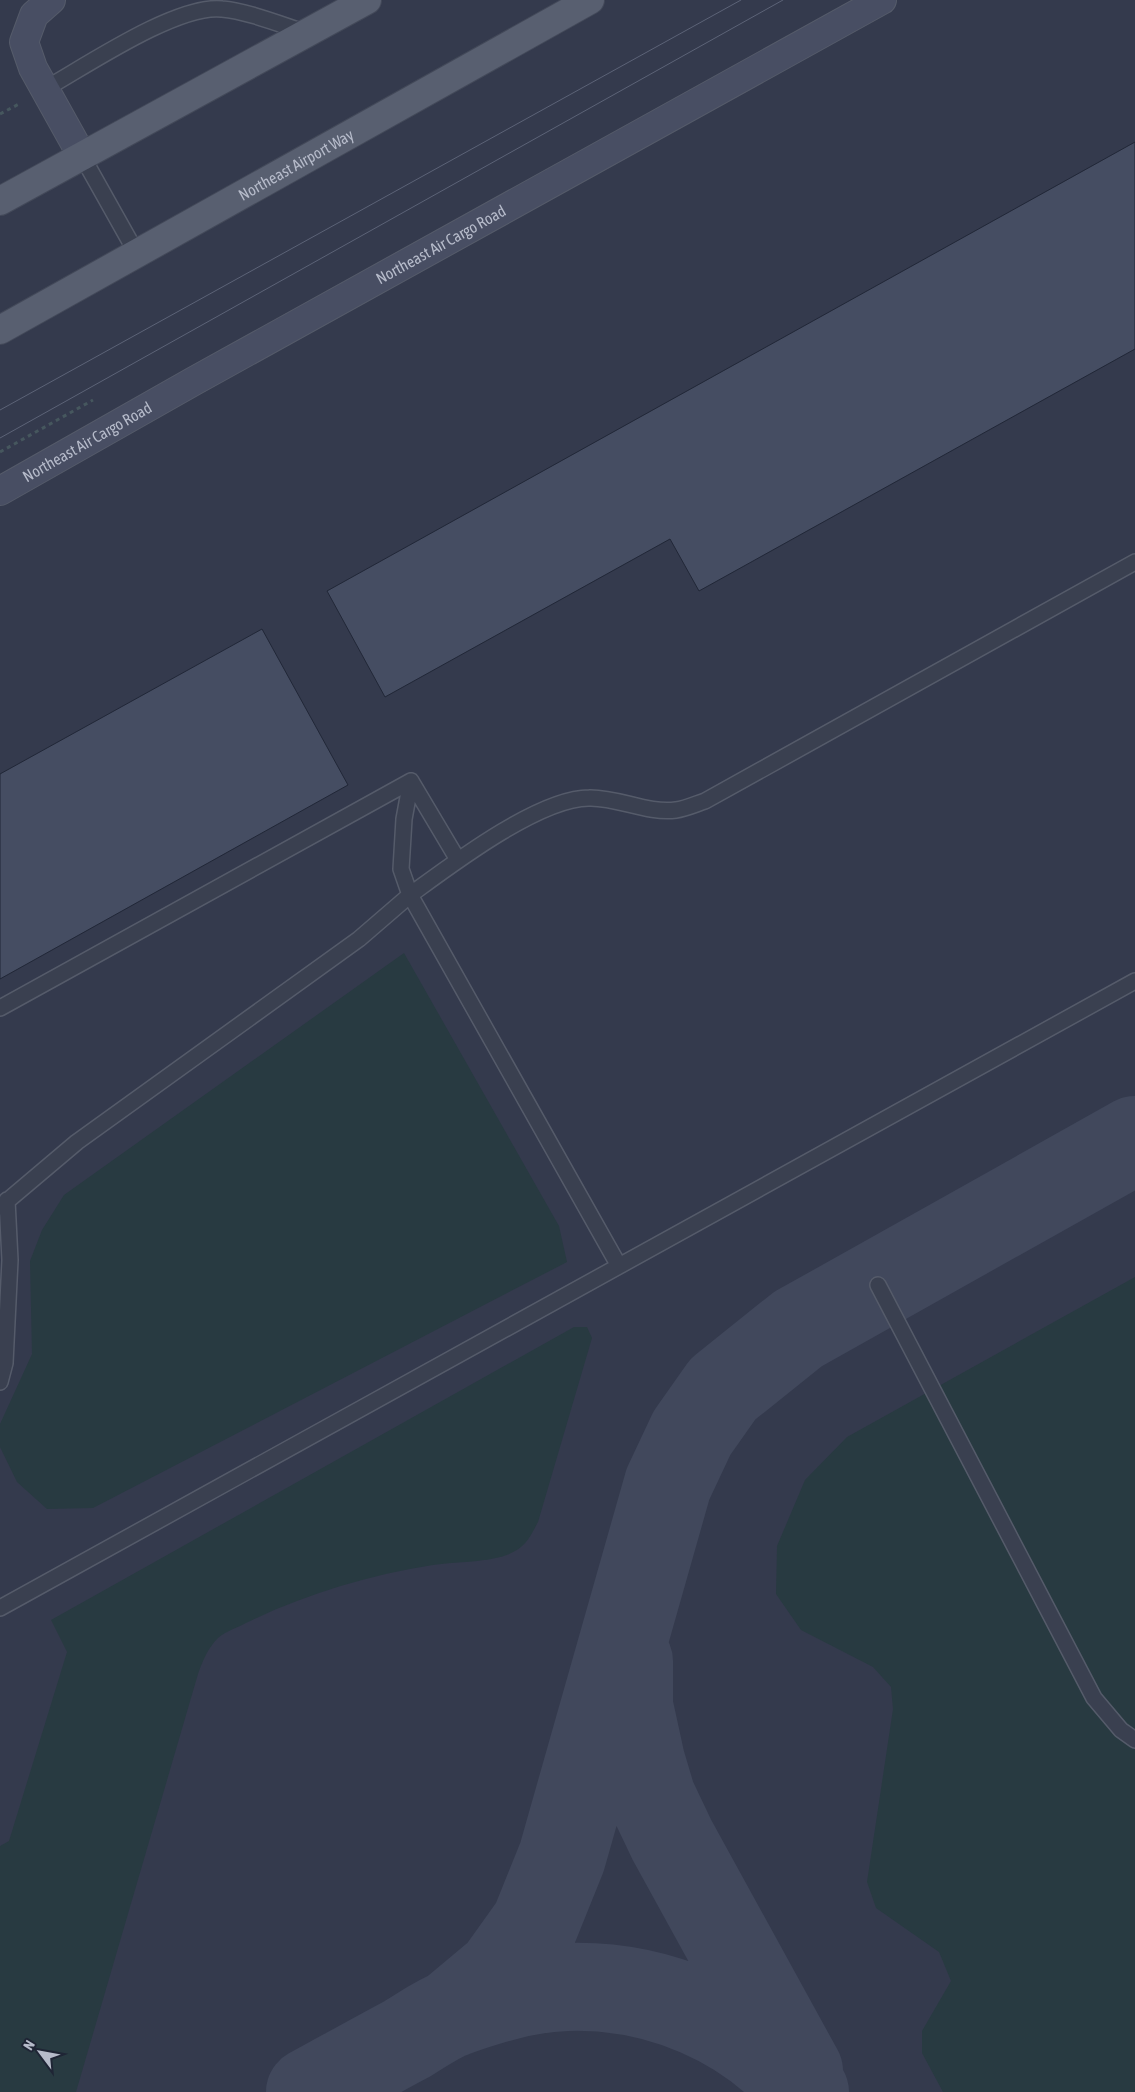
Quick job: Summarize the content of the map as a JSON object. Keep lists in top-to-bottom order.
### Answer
{
  "streets": {
    "main road": ["Northeast Airport Way"],
    "street": ["Northeast Air Cargo Road"]
  },
  "north": "top left"
}
